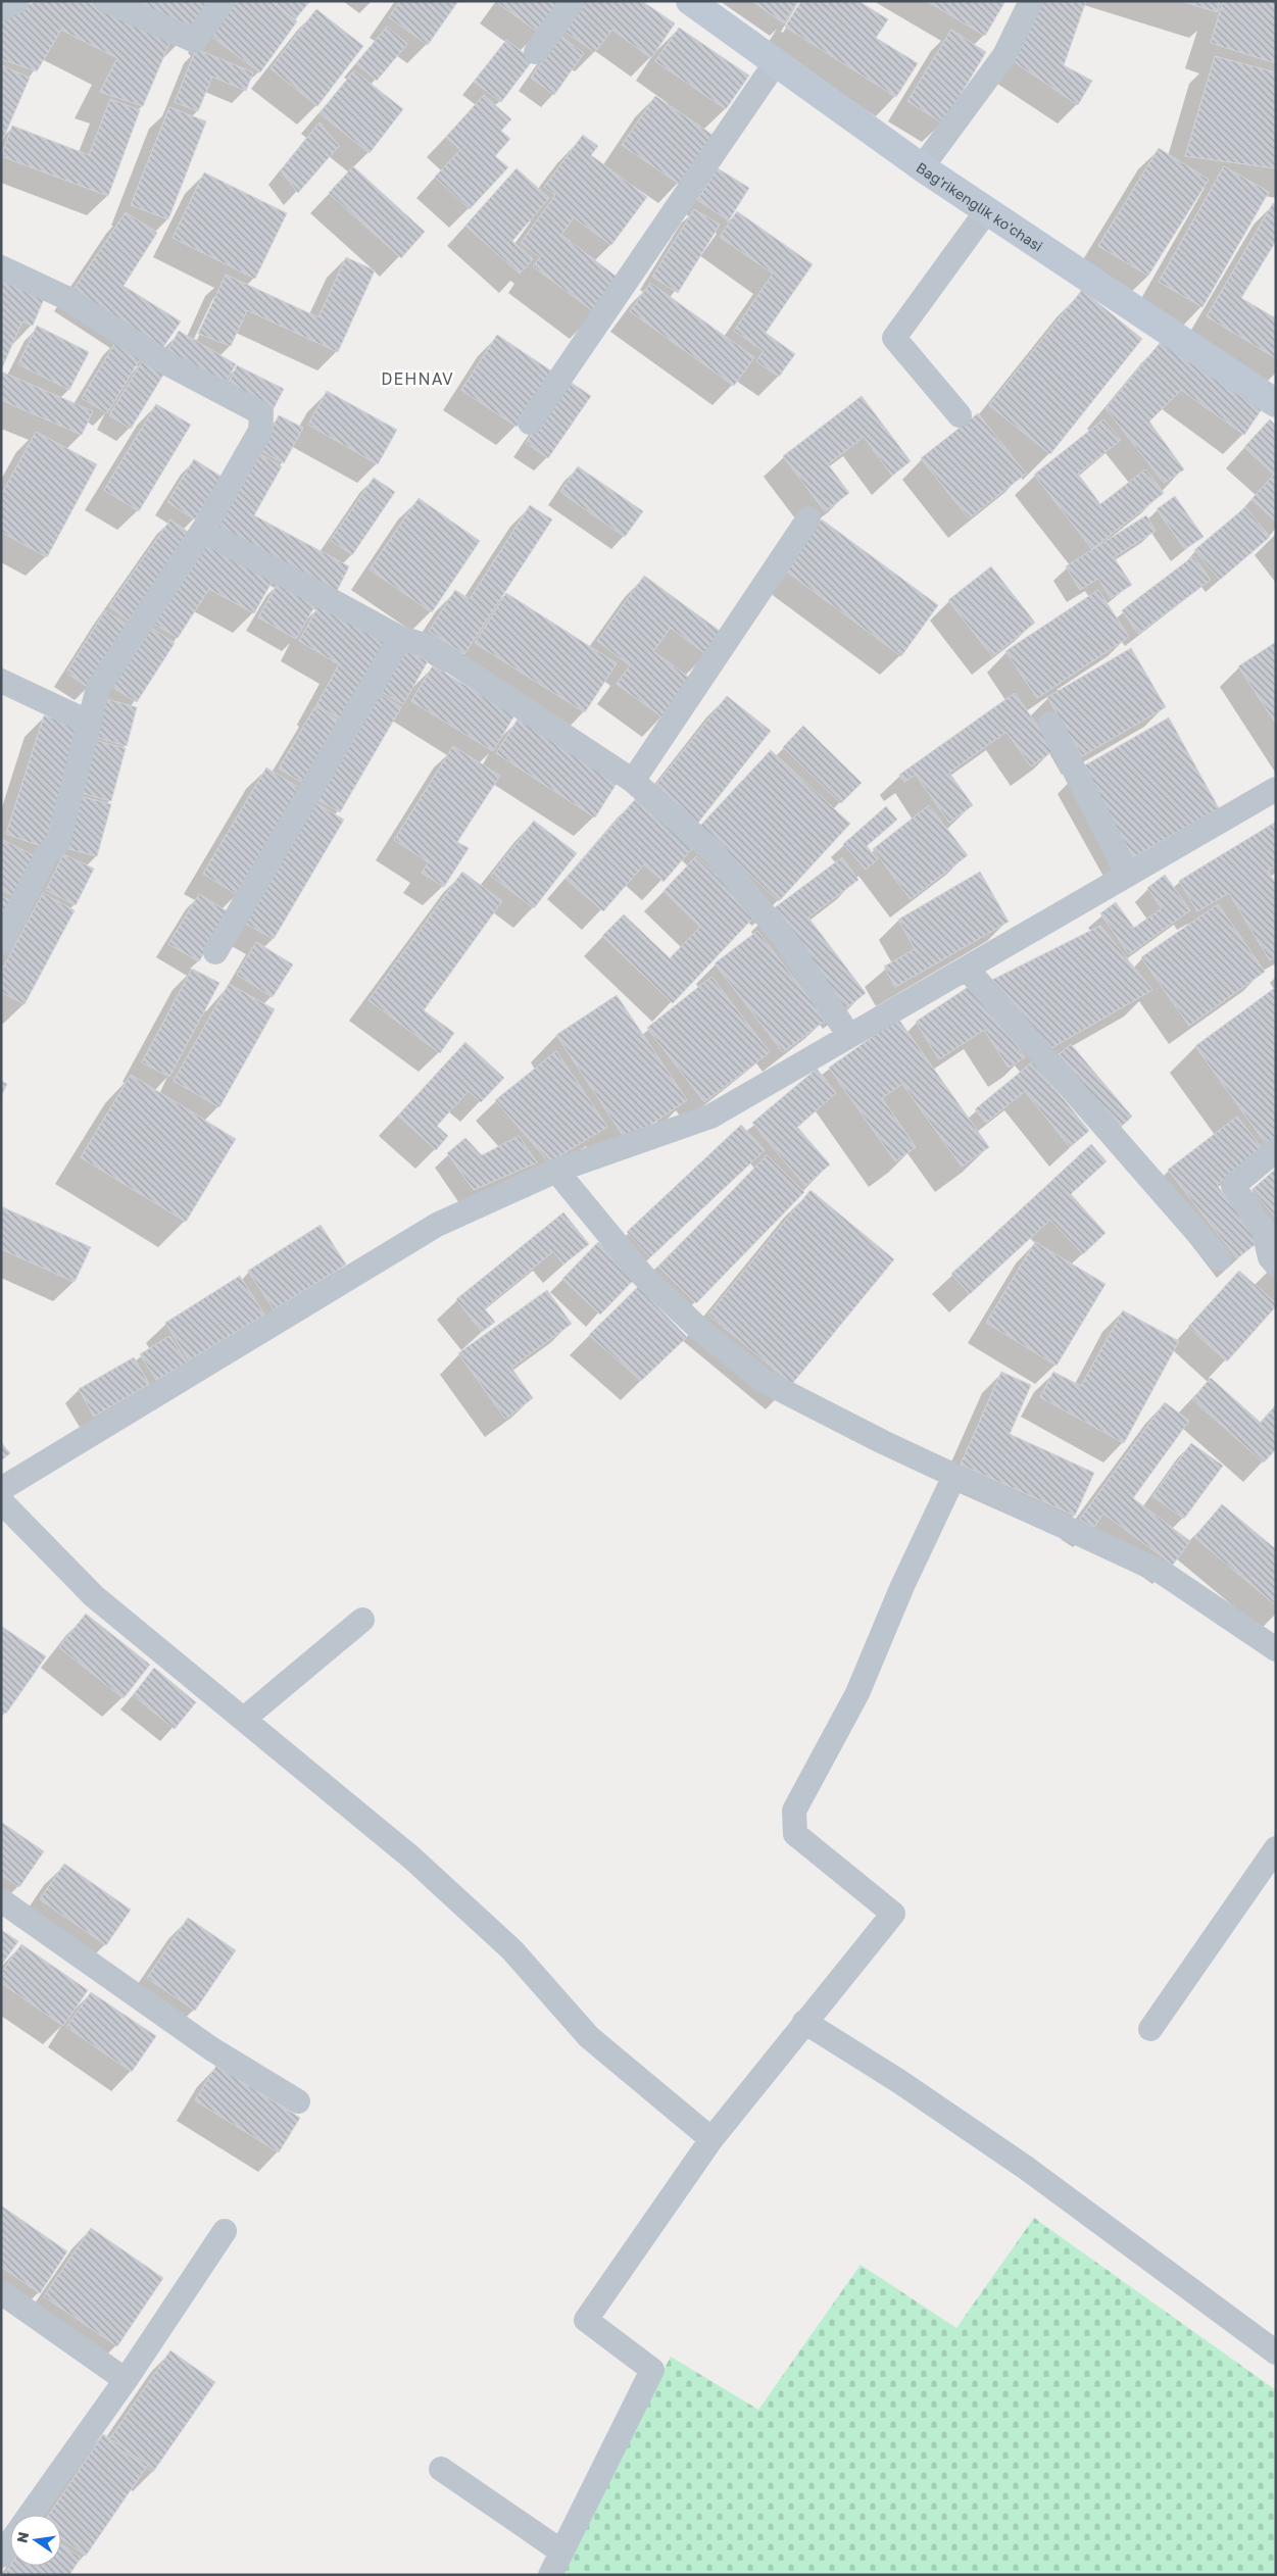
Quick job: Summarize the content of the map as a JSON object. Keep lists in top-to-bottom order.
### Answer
{
  "streets": {
    "main road": ["Bag'rikenglik ko'chasi"]
  },
  "districts": ["DEHNAV"],
  "north": "left"
}
